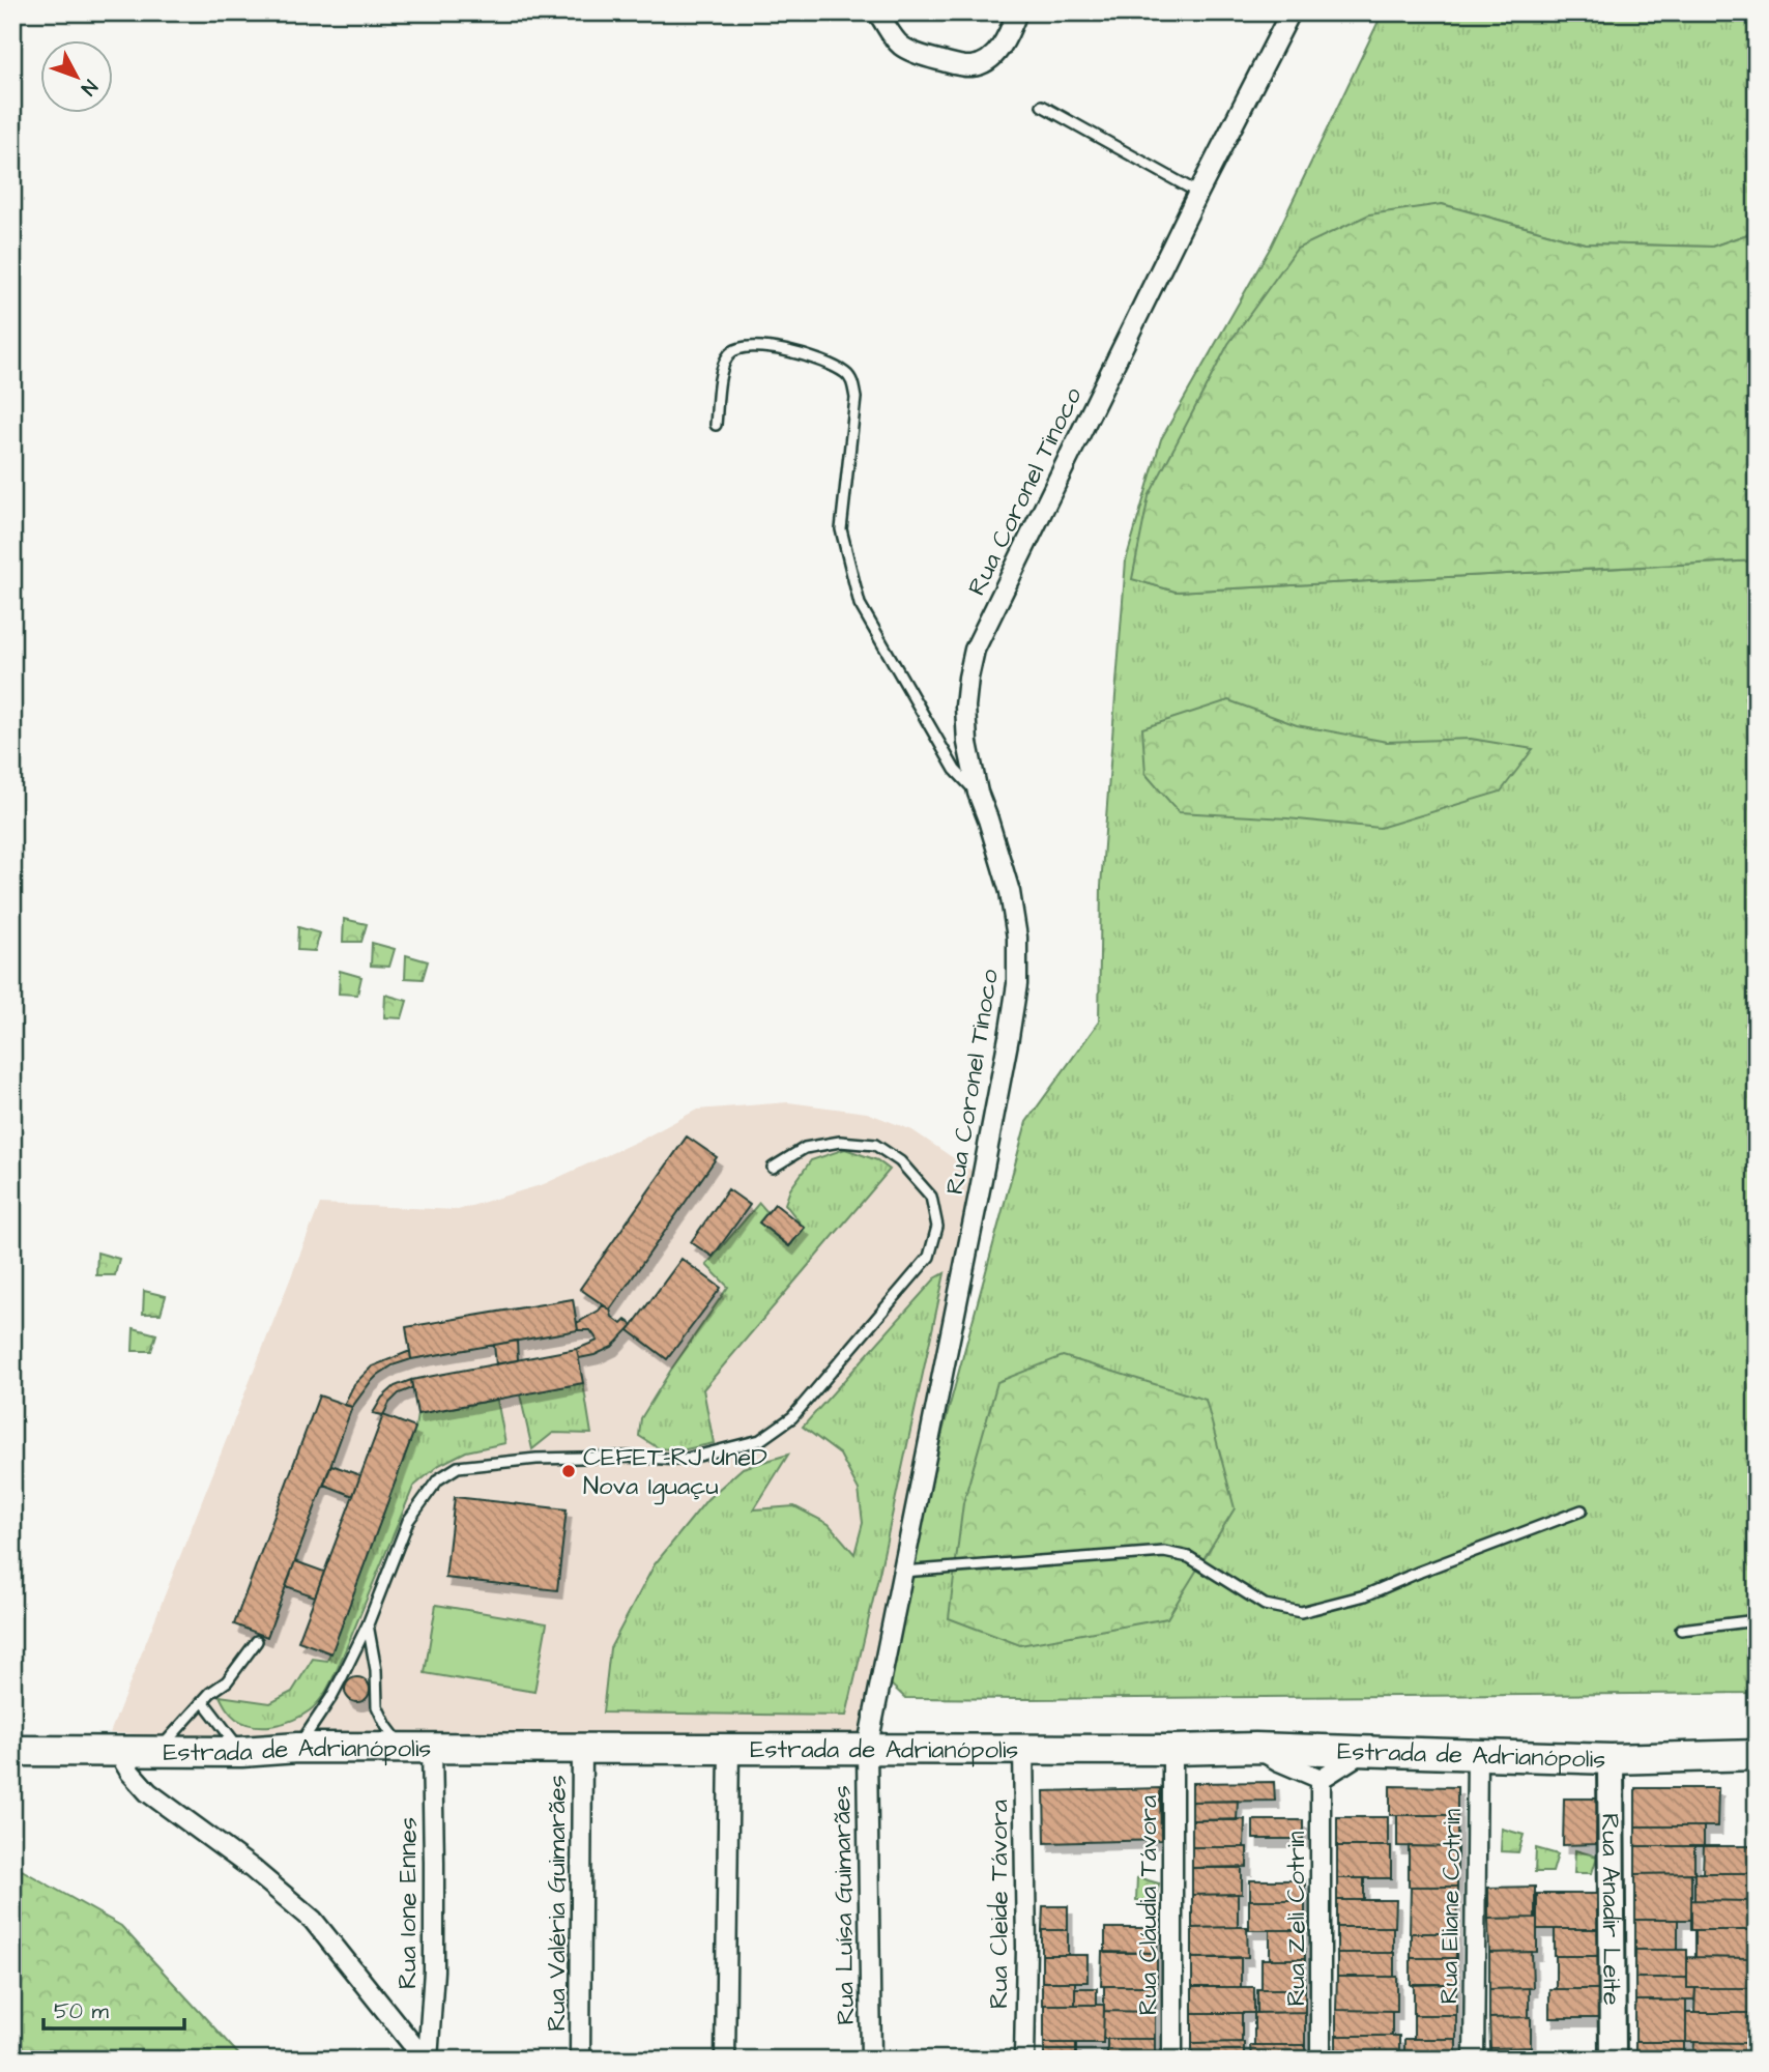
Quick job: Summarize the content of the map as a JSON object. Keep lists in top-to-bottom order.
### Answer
{
  "streets": {
    "main road": ["Estrada de Adrianópolis", "Rua Anadir Leite"],
    "street": [
      "Rua Coronel Tinoco",
      "Rua Ione Ennes",
      "Rua Valéria Guimarães",
      "Rua Cleide Távora",
      "Rua Luísa Guimarães",
      "Rua Cláudia Távora",
      "Rua Eliane Cotrin",
      "Rua Zeli Cotrin"
    ]
  },
  "crossings": [
    ["Rua Coronel Tinoco", "Estrada de Adrianópolis"],
    ["Rua Coronel Tinoco", "Rua Luísa Guimarães"],
    ["Estrada de Adrianópolis", "Rua Ione Ennes"],
    ["Estrada de Adrianópolis", "Rua Valéria Guimarães"],
    ["Estrada de Adrianópolis", "Rua Cleide Távora"],
    ["Estrada de Adrianópolis", "Rua Luísa Guimarães"],
    ["Estrada de Adrianópolis", "Rua Cláudia Távora"],
    ["Estrada de Adrianópolis", "Rua Eliane Cotrin"],
    ["Estrada de Adrianópolis", "Rua Anadir Leite"]
  ],
  "places": ["CEFET-RJ UneD Nova Iguaçu"],
  "scale_bar": "50 m",
  "north": "bottom right"
}
